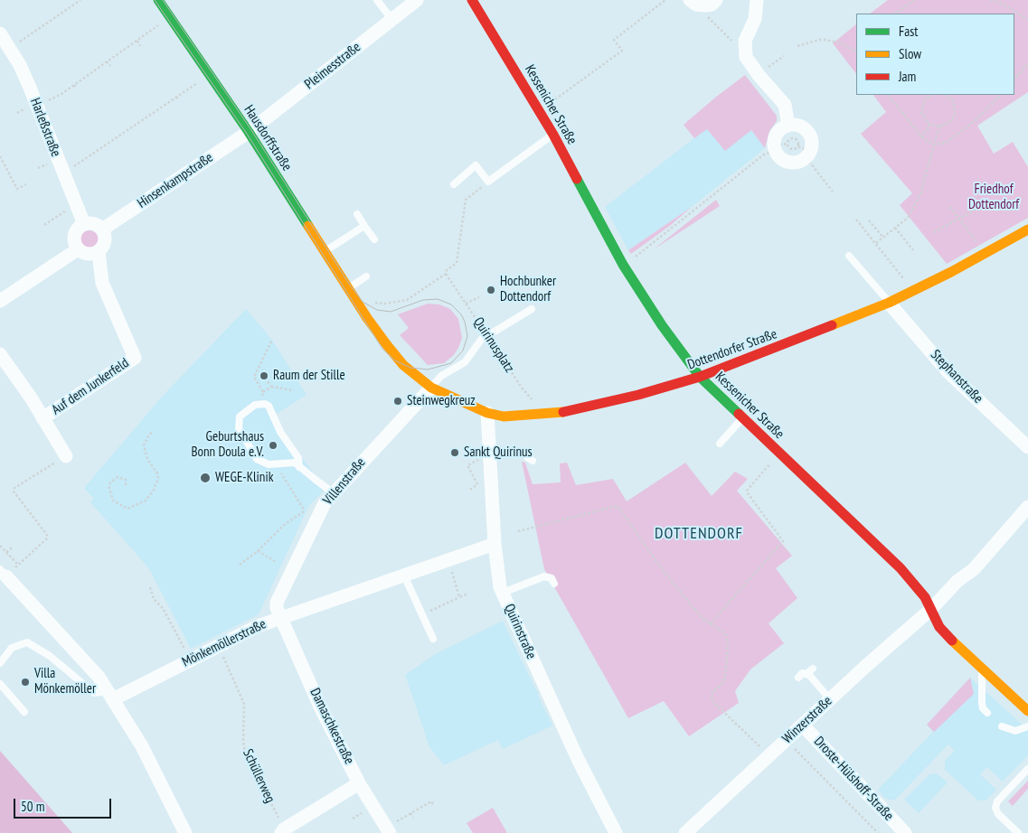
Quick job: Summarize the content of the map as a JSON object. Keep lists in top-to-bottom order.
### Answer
{
  "streets": {
    "main road": ["Kessenicher Straße", "Hausdorffstraße", "Dottendorfer Straße"],
    "street": [
      "Pleimesstraße",
      "Harleßstraße",
      "Hinsenkampstraße",
      "Stephanstraße",
      "Auf dem Junkerfeld",
      "Villenstraße",
      "Quirinstraße",
      "Mönkemöllerstraße",
      "Winzerstraße",
      "Damaschkestraße",
      "Droste-Hülshoff-Straße"
    ],
    "path": ["Quirinusplatz", "Schüllerweg"]
  },
  "crossings": [
    ["Pleimesstraße", "Hausdorffstraße"],
    ["Pleimesstraße", "Hinsenkampstraße"],
    ["Kessenicher Straße", "Dottendorfer Straße"],
    ["Kessenicher Straße", "Winzerstraße"],
    ["Harleßstraße", "Hinsenkampstraße"],
    ["Harleßstraße", "Auf dem Junkerfeld"],
    ["Hausdorffstraße", "Hinsenkampstraße"],
    ["Hausdorffstraße", "Dottendorfer Straße"],
    ["Hausdorffstraße", "Villenstraße"],
    ["Hinsenkampstraße", "Auf dem Junkerfeld"],
    ["Quirinusplatz", "Dottendorfer Straße"],
    ["Dottendorfer Straße", "Stephanstraße"],
    ["Dottendorfer Straße", "Villenstraße"],
    ["Dottendorfer Straße", "Quirinstraße"],
    ["Villenstraße", "Mönkemöllerstraße"],
    ["Villenstraße", "Damaschkestraße"],
    ["Quirinstraße", "Mönkemöllerstraße"],
    ["Mönkemöllerstraße", "Damaschkestraße"],
    ["Mönkemöllerstraße", "Schüllerweg"],
    ["Winzerstraße", "Droste-Hülshoff-Straße"]
  ],
  "districts": ["DOTTENDORF"],
  "parks": ["Friedhof Dottendorf"],
  "places": [
    "Hochbunker Dottendorf",
    "Raum der Stille",
    "Steinwegkreuz",
    "Geburtshaus Bonn Doula e.V.",
    "Sankt Quirinus",
    "WEGE-Klinik",
    "Villa Mönkemöller"
  ],
  "legend": ["Fast", "Slow", "Jam"],
  "scale_bar": "50 m"
}
